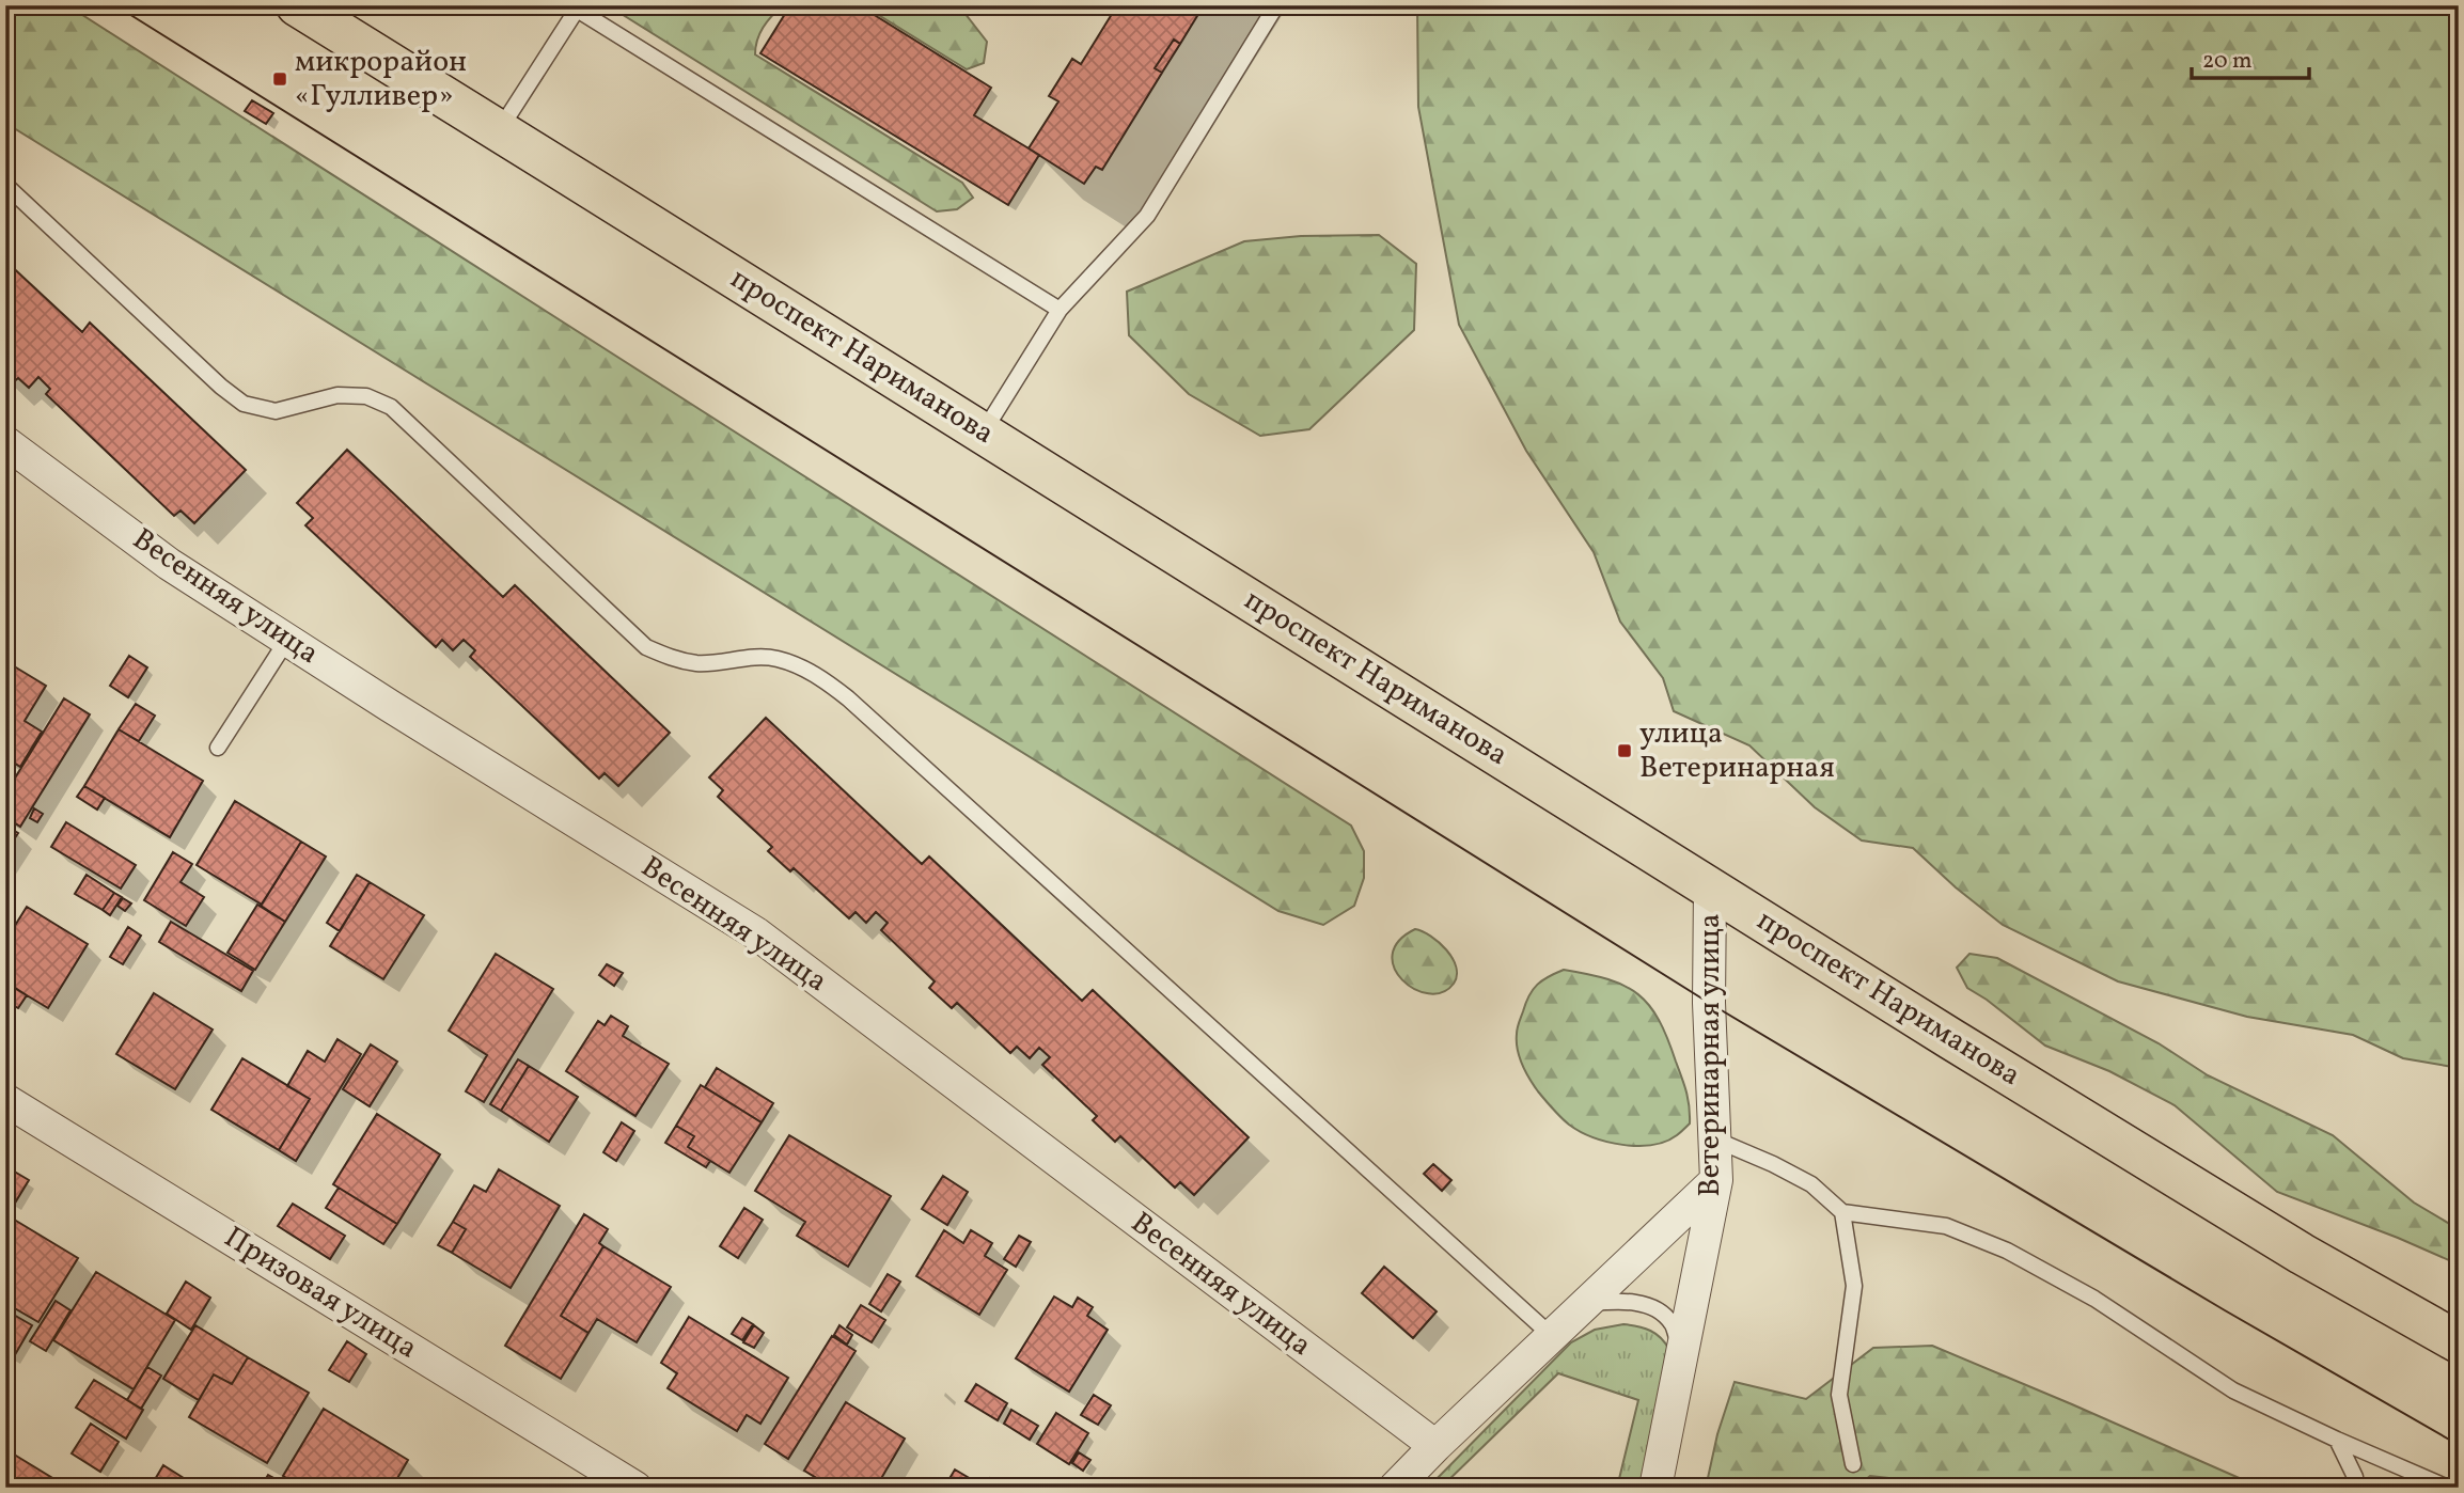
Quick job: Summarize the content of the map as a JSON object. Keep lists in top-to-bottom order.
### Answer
{
  "streets": {
    "main road": ["проспект Нариманова"],
    "street": ["Весенняя улица", "Ветеринарная улица", "Призовая улица"]
  },
  "crossings": [
    ["проспект Нариманова", "Ветеринарная улица"]
  ],
  "places": {
    "transit": ["микрорайон «Гулливер»", "улица Ветеринарная"]
  },
  "scale_bar": "20 m"
}
